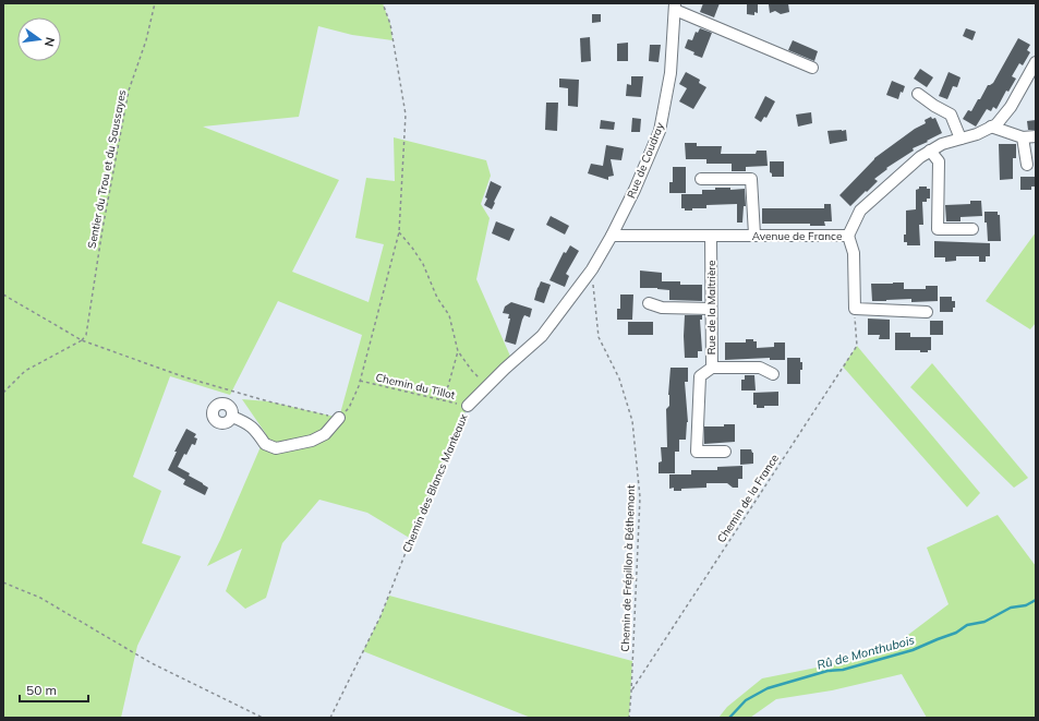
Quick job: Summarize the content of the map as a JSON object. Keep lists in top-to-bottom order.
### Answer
{
  "streets": {
    "street": [
      "Rue de Coudray",
      "Avenue de France",
      "Rue de la Maltrière",
      "Chemin des Blancs Manteaux"
    ],
    "path": [
      "Sentier du Trou et du Saussayes",
      "Chemin du Tillot",
      "Chemin de la France",
      "Chemin de Frépillon à Béthemont"
    ]
  },
  "crossings": [
    ["Rue de Coudray", "Avenue de France"],
    ["Rue de Coudray", "Chemin des Blancs Manteaux"],
    ["Avenue de France", "Rue de la Maltrière"],
    ["Avenue de France", "Chemin des Blancs Manteaux"],
    ["Chemin du Tillot", "Chemin des Blancs Manteaux"],
    ["Chemin des Blancs Manteaux", "Chemin de Frépillon à Béthemont"],
    ["Chemin de la France", "Chemin de Frépillon à Béthemont"]
  ],
  "water": ["Rû de Monthubois"],
  "scale_bar": "50 m",
  "north": "right"
}
